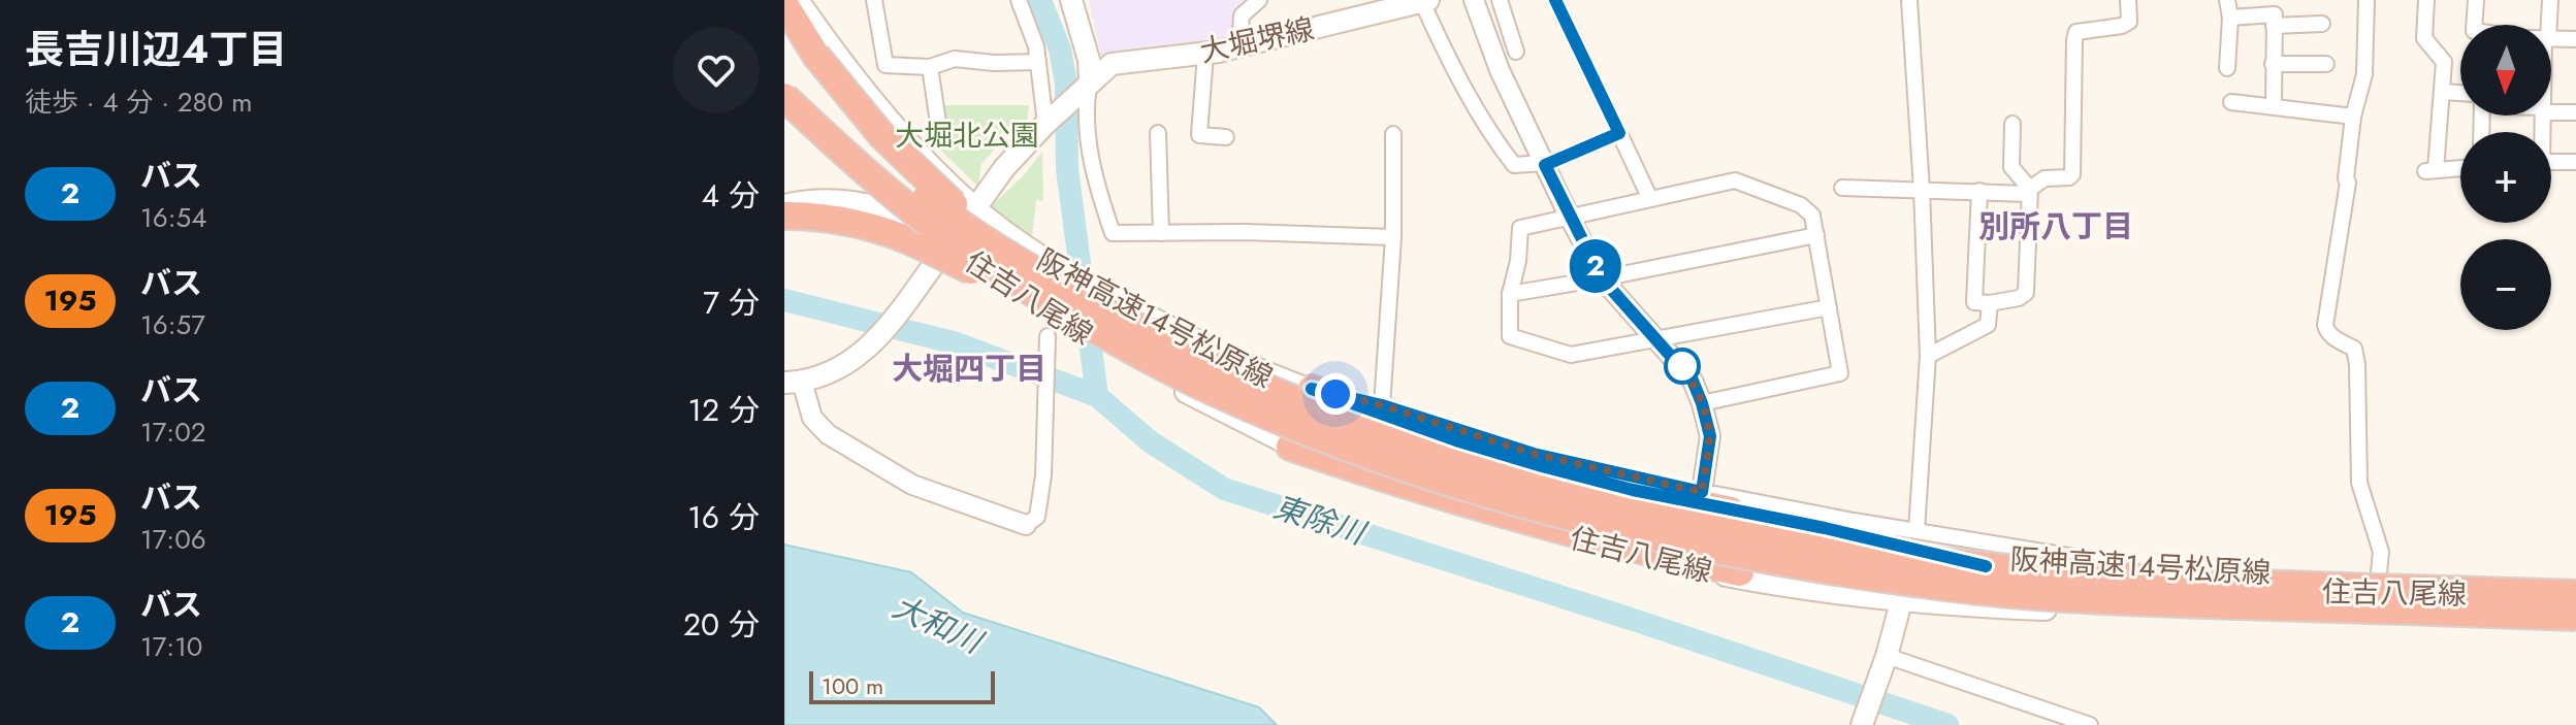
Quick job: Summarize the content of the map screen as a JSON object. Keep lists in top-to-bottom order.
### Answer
{
  "streets": {
    "highway": ["阪神高速14号松原線"],
    "main road": ["大堀堺線", "住吉八尾線"]
  },
  "crossings": [
    ["大堀堺線", "住吉八尾線"],
    ["住吉八尾線", "阪神高速14号松原線"]
  ],
  "districts": ["別所八丁目", "大堀四丁目"],
  "water": ["東除川", "大和川"],
  "parks": ["大堀北公園"],
  "lines": ["bus line 2"],
  "scale_bar": "100 m",
  "north": "bottom",
  "page": {
    "heading": ["長吉川辺4丁目", "徒歩 · 4 分 · 280 m"],
    "on_map": "2",
    "map_buttons": ["+", "−"],
    "list": [
      {
        "mark": "2",
        "name": "バス",
        "note": "16:54",
        "value": "4 分"
      },
      {
        "mark": "195",
        "name": "バス",
        "note": "16:57",
        "value": "7 分"
      },
      {
        "mark": "2",
        "name": "バス",
        "note": "17:02",
        "value": "12 分"
      },
      {
        "mark": "195",
        "name": "バス",
        "note": "17:06",
        "value": "16 分"
      },
      {
        "mark": "2",
        "name": "バス",
        "note": "17:10",
        "value": "20 分"
      }
    ],
    "scale": "100 m"
  }
}
